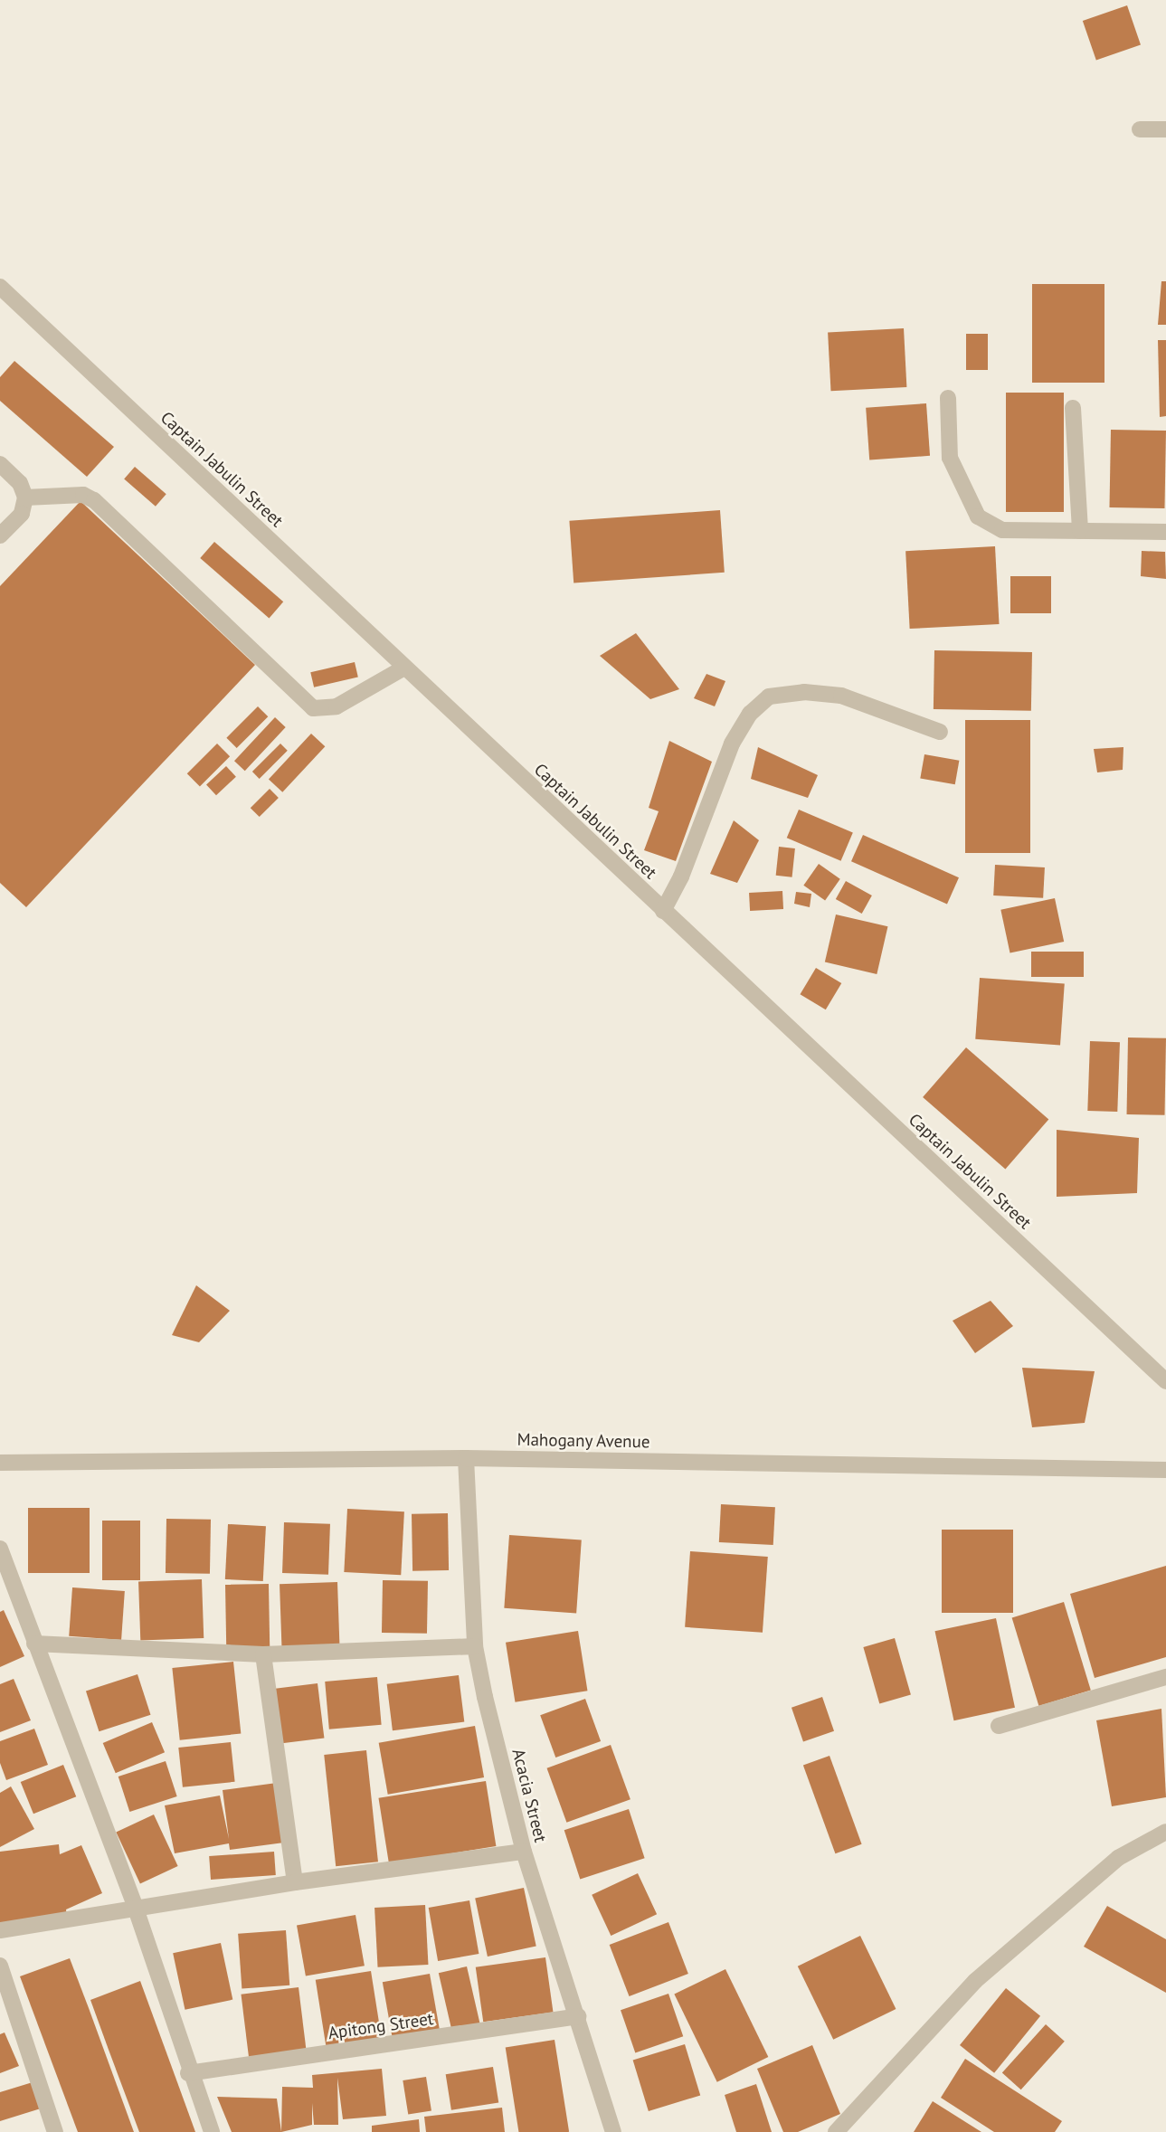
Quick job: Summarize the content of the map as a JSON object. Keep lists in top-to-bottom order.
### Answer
{
  "streets": {
    "street": [
      "Captain Jabulin Street",
      "Mahogany Avenue",
      "Acacia Street",
      "Apitong Street"
    ]
  },
  "crossings": [
    ["Mahogany Avenue", "Acacia Street"],
    ["Acacia Street", "Apitong Street"]
  ]
}
